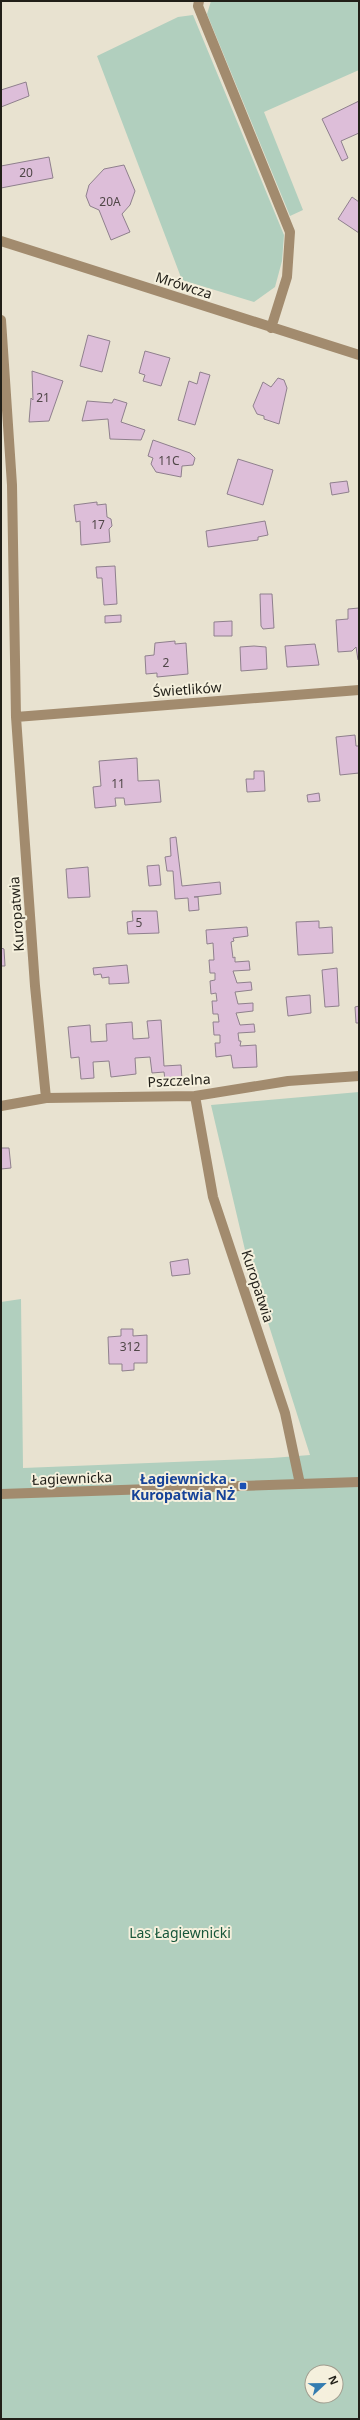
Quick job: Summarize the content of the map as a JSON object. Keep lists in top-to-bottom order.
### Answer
{
  "streets": {
    "street": [
      "Mrówcza",
      "Świetlików",
      "Kuropatwia",
      "Pszczelna",
      "Łagiewnicka"
    ]
  },
  "crossings": [
    ["Świetlików", "Kuropatwia"],
    ["Kuropatwia", "Pszczelna"],
    ["Kuropatwia", "Łagiewnicka"]
  ],
  "parks": ["Las Łagiewnicki"],
  "places": {
    "transit": ["Łagiewnicka - Kuropatwia NŻ"]
  },
  "house_numbers": [
    "20",
    "20A",
    "21",
    "11C",
    "17",
    "2",
    "11",
    "5",
    "312"
  ],
  "north": "right"
}
